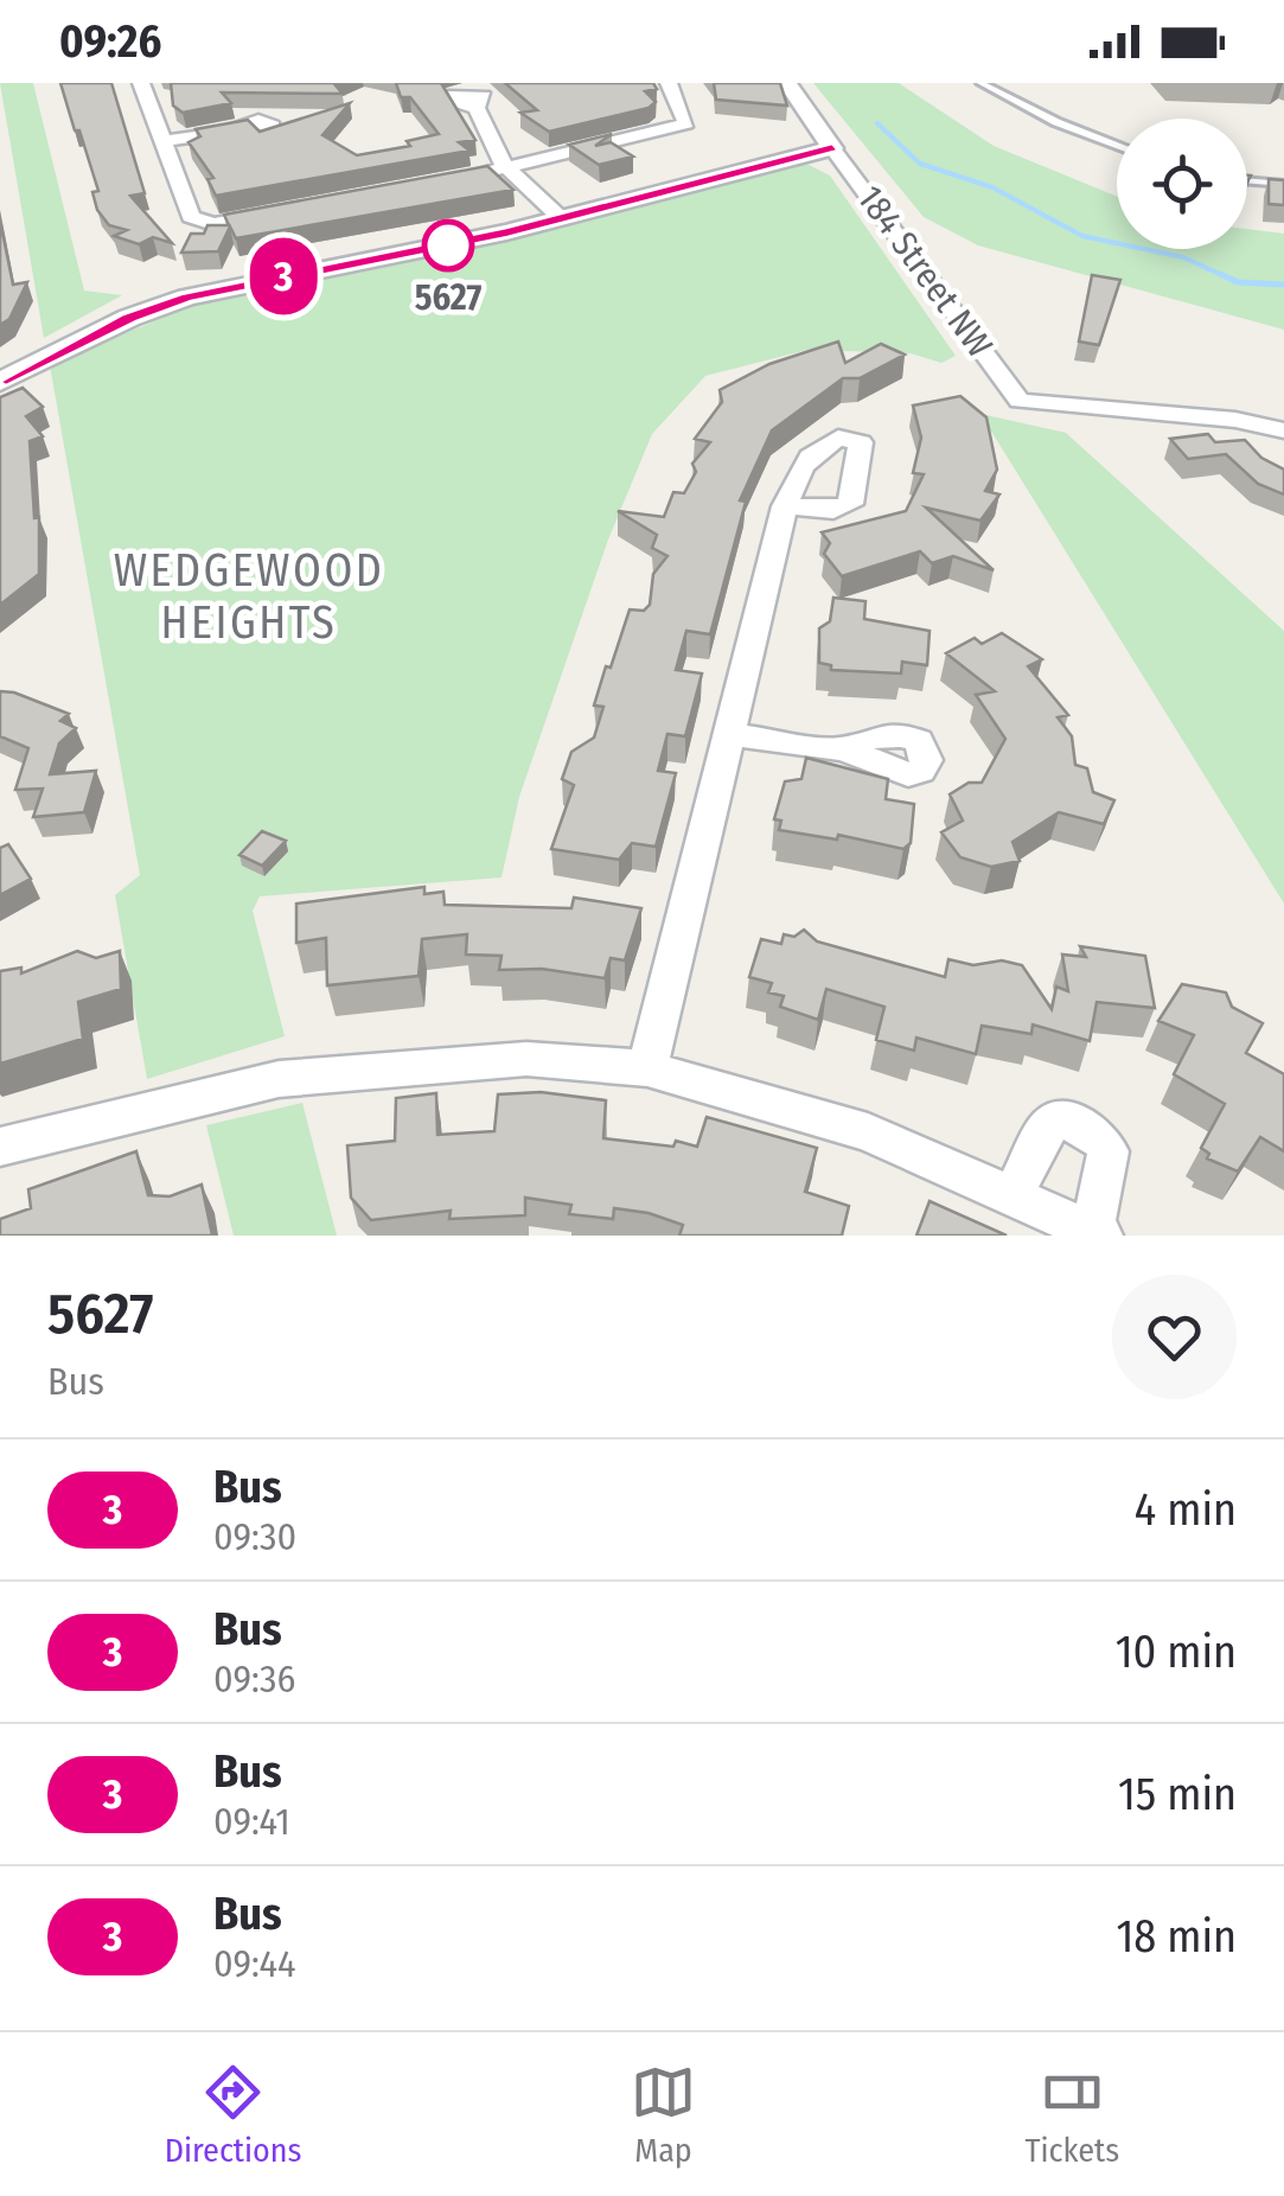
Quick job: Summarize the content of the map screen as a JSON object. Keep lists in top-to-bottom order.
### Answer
{
  "streets": {
    "street": ["184 Street NW"]
  },
  "districts": ["WEDGEWOOD HEIGHTS"],
  "places": ["5627"],
  "lines": ["bus line 3"],
  "page": {
    "status": "09:26",
    "on_map": "3",
    "heading": ["5627", "Bus"],
    "list": [
      {
        "mark": "3",
        "name": "Bus",
        "note": "09:30",
        "value": "4 min"
      },
      {
        "mark": "3",
        "name": "Bus",
        "note": "09:36",
        "value": "10 min"
      },
      {
        "mark": "3",
        "name": "Bus",
        "note": "09:41",
        "value": "15 min"
      },
      {
        "mark": "3",
        "name": "Bus",
        "note": "09:44",
        "value": "18 min"
      }
    ],
    "tabs": ["Directions", "Map", "Tickets"]
  }
}
